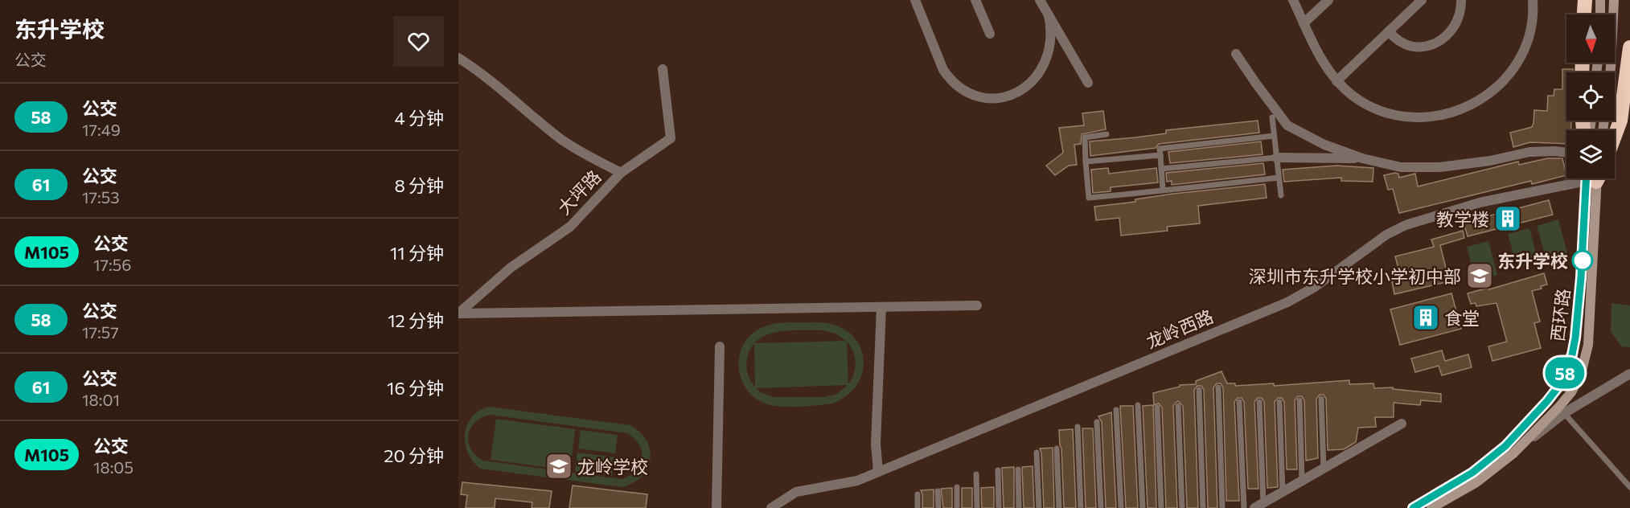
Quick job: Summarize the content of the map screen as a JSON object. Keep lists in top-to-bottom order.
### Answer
{
  "streets": {
    "main road": ["西环路"],
    "street": ["大坪路", "龙岭西路"]
  },
  "places": {
    "building": ["教学楼", "食堂"],
    "other": ["东升学校"],
    "school or university": ["深圳市东升学校小学初中部", "龙岭学校"]
  },
  "lines": ["bus line 58"],
  "north": "bottom",
  "page": {
    "heading": ["东升学校", "公交"],
    "on_map": "58",
    "list": [
      {
        "mark": "58",
        "name": "公交",
        "note": "17:49",
        "value": "4 分钟"
      },
      {
        "mark": "61",
        "name": "公交",
        "note": "17:53",
        "value": "8 分钟"
      },
      {
        "mark": "M105",
        "name": "公交",
        "note": "17:56",
        "value": "11 分钟"
      },
      {
        "mark": "58",
        "name": "公交",
        "note": "17:57",
        "value": "12 分钟"
      },
      {
        "mark": "61",
        "name": "公交",
        "note": "18:01",
        "value": "16 分钟"
      },
      {
        "mark": "M105",
        "name": "公交",
        "note": "18:05",
        "value": "20 分钟"
      }
    ]
  }
}
